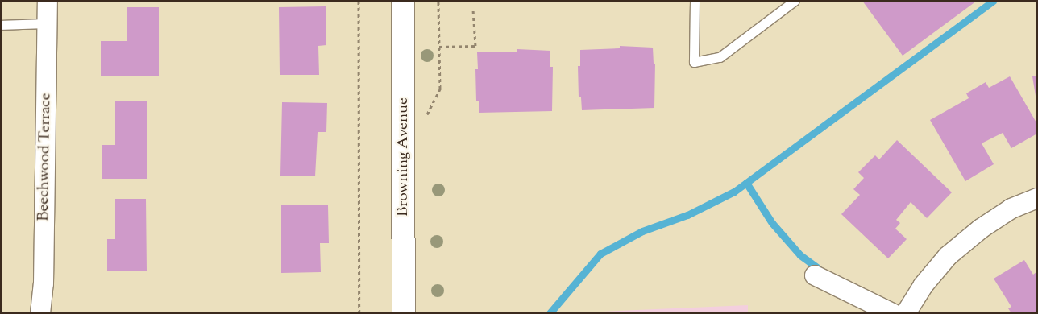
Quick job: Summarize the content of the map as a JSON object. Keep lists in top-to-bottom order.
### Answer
{
  "streets": {
    "street": ["Beechwood Terrace", "Browning Avenue"]
  }
}
